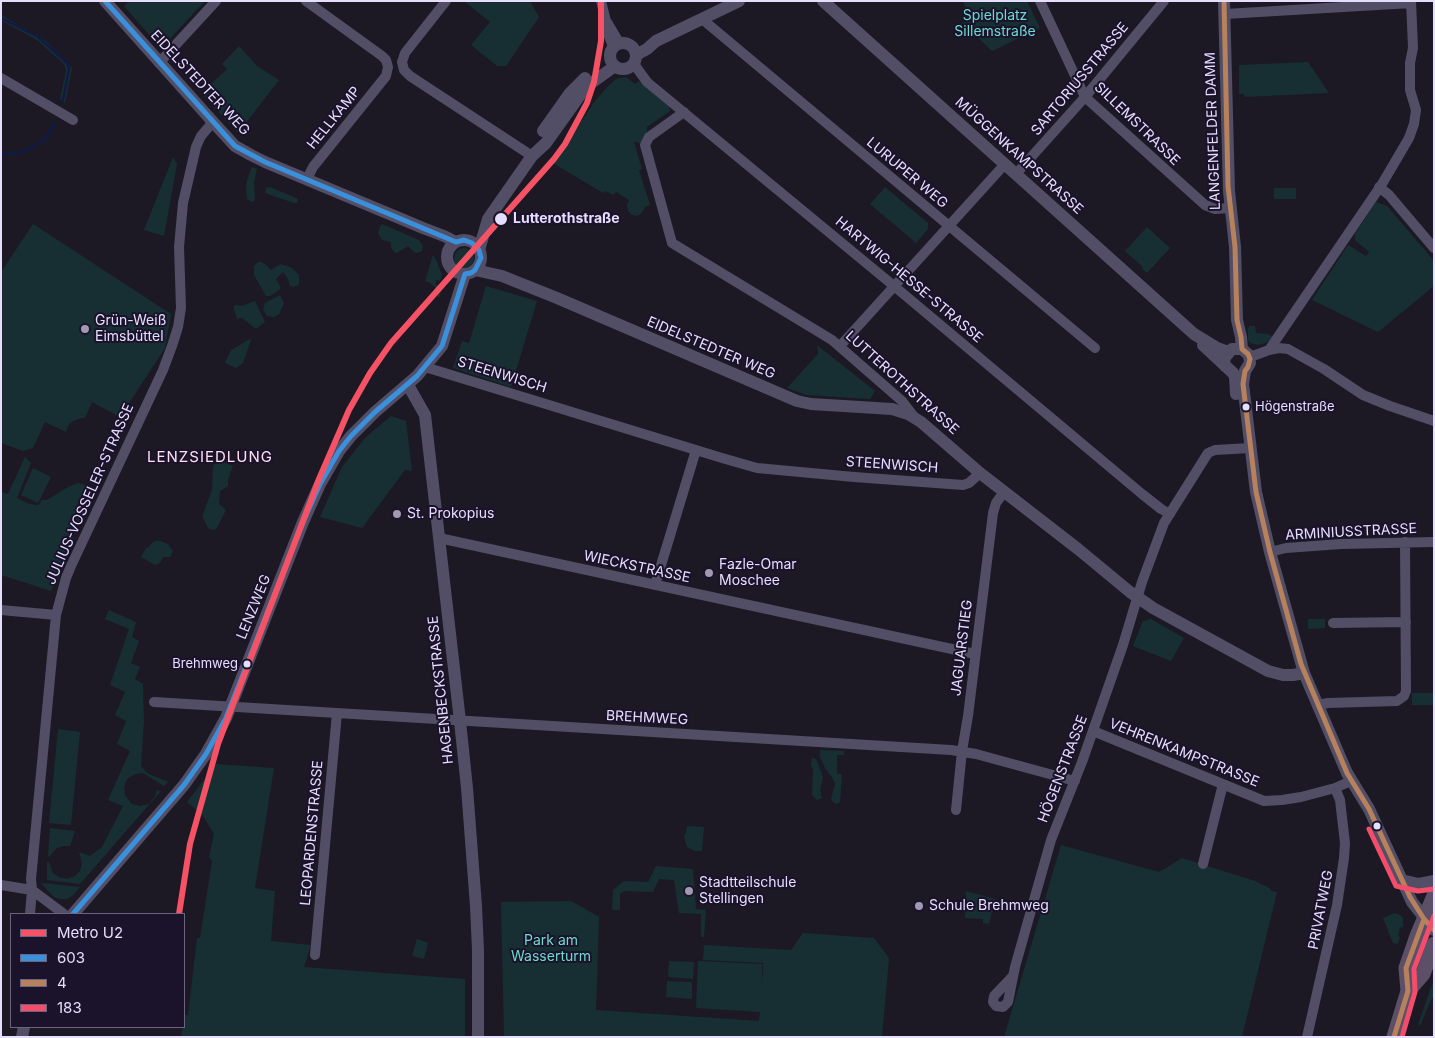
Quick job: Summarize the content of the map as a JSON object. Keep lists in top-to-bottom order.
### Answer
{
  "streets": {
    "street": [
      "SARTORIUSSTRASSE",
      "EIDELSTEDTER WEG",
      "HELLKAMP",
      "SILLEMSTRASSE",
      "LANGENFELDER DAMM",
      "MÜGGENKAMPSTRASSE",
      "LURUPER WEG",
      "HARTWIG-HESSE-STRASSE",
      "STEENWISCH",
      "LUTTEROTHSTRASSE",
      "JULIUS-VOSSELER-STRASSE",
      "ARMINIUSSTRASSE",
      "WIECKSTRASSE",
      "LENZWEG",
      "JAGUARSTIEG",
      "HAGENBECKSTRASSE",
      "BREHMWEG",
      "VEHRENKAMPSTRASSE",
      "HÖGENSTRASSE",
      "LEOPARDENSTRASSE",
      "PRIVATWEG"
    ]
  },
  "crossings": [
    ["SARTORIUSSTRASSE", "SILLEMSTRASSE"],
    ["SARTORIUSSTRASSE", "MÜGGENKAMPSTRASSE"],
    ["EIDELSTEDTER WEG", "HELLKAMP"],
    ["EIDELSTEDTER WEG", "LUTTEROTHSTRASSE"],
    ["EIDELSTEDTER WEG", "JULIUS-VOSSELER-STRASSE"],
    ["SILLEMSTRASSE", "LANGENFELDER DAMM"],
    ["LANGENFELDER DAMM", "MÜGGENKAMPSTRASSE"],
    ["LANGENFELDER DAMM", "ARMINIUSSTRASSE"],
    ["LANGENFELDER DAMM", "VEHRENKAMPSTRASSE"],
    ["LANGENFELDER DAMM", "HÖGENSTRASSE"],
    ["HARTWIG-HESSE-STRASSE", "LUTTEROTHSTRASSE"],
    ["HARTWIG-HESSE-STRASSE", "HÖGENSTRASSE"],
    ["STEENWISCH", "LUTTEROTHSTRASSE"],
    ["WIECKSTRASSE", "JAGUARSTIEG"],
    ["WIECKSTRASSE", "HAGENBECKSTRASSE"],
    ["LENZWEG", "HAGENBECKSTRASSE"],
    ["LENZWEG", "BREHMWEG"],
    ["JAGUARSTIEG", "BREHMWEG"],
    ["HAGENBECKSTRASSE", "BREHMWEG"],
    ["BREHMWEG", "HÖGENSTRASSE"],
    ["BREHMWEG", "LEOPARDENSTRASSE"],
    ["VEHRENKAMPSTRASSE", "HÖGENSTRASSE"],
    ["VEHRENKAMPSTRASSE", "PRIVATWEG"]
  ],
  "districts": ["LENZSIEDLUNG"],
  "parks": ["Spielplatz Sillemstraße", "Park am Wasserturm"],
  "places": [
    "Lutterothstraße",
    "Grün-Weiß Eimsbüttel",
    "Högenstraße",
    "St. Prokopius",
    "Fazle-Omar Moschee",
    "Brehmweg",
    "Stadtteilschule Stellingen",
    "Schule Brehmweg"
  ],
  "lines": [
    "metro line U2",
    "transit line 603",
    "transit line 4",
    "transit line 183"
  ],
  "legend": [
    "Metro U2",
    "603",
    "4",
    "183"
  ]
}
